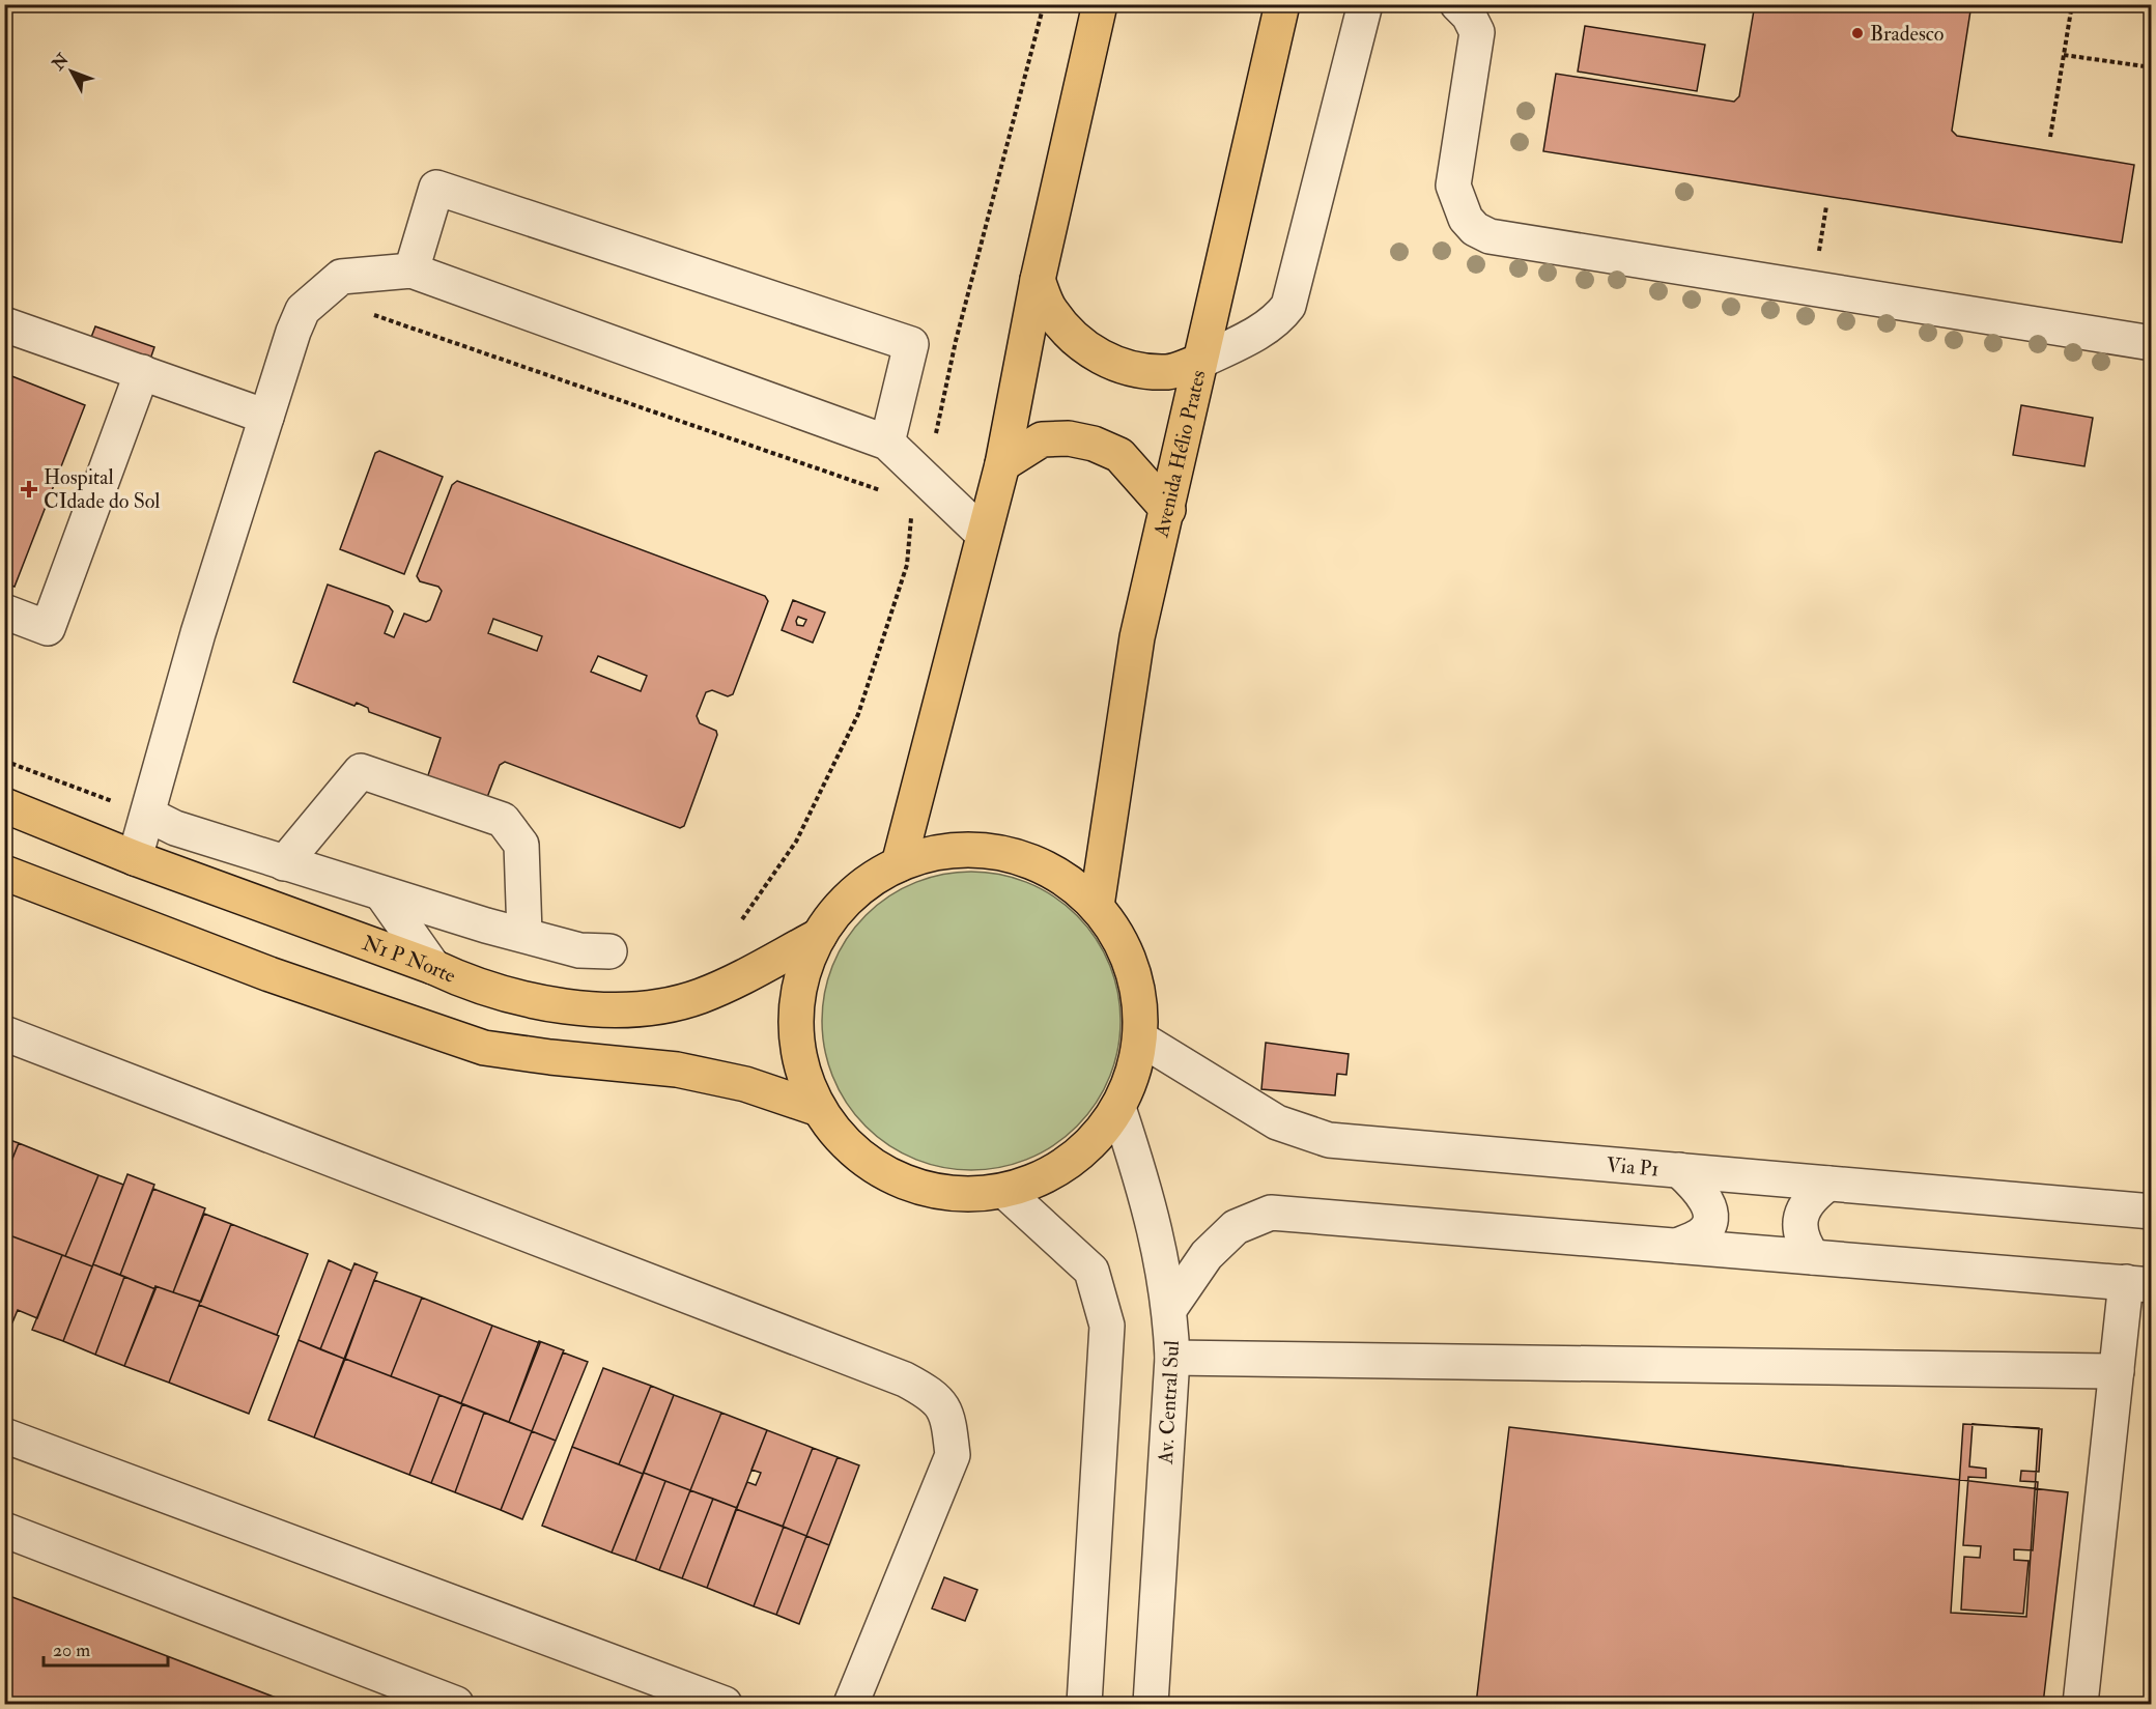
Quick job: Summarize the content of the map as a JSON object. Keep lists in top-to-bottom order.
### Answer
{
  "streets": {
    "main road": ["Avenida Hélio Prates", "N1 P Norte"],
    "street": ["Via P1", "Av. Central Sul"]
  },
  "places": {
    "other": ["Bradesco"],
    "health": ["Hospital CIdade do Sol"]
  },
  "scale_bar": "20 m",
  "north": "top left"
}
